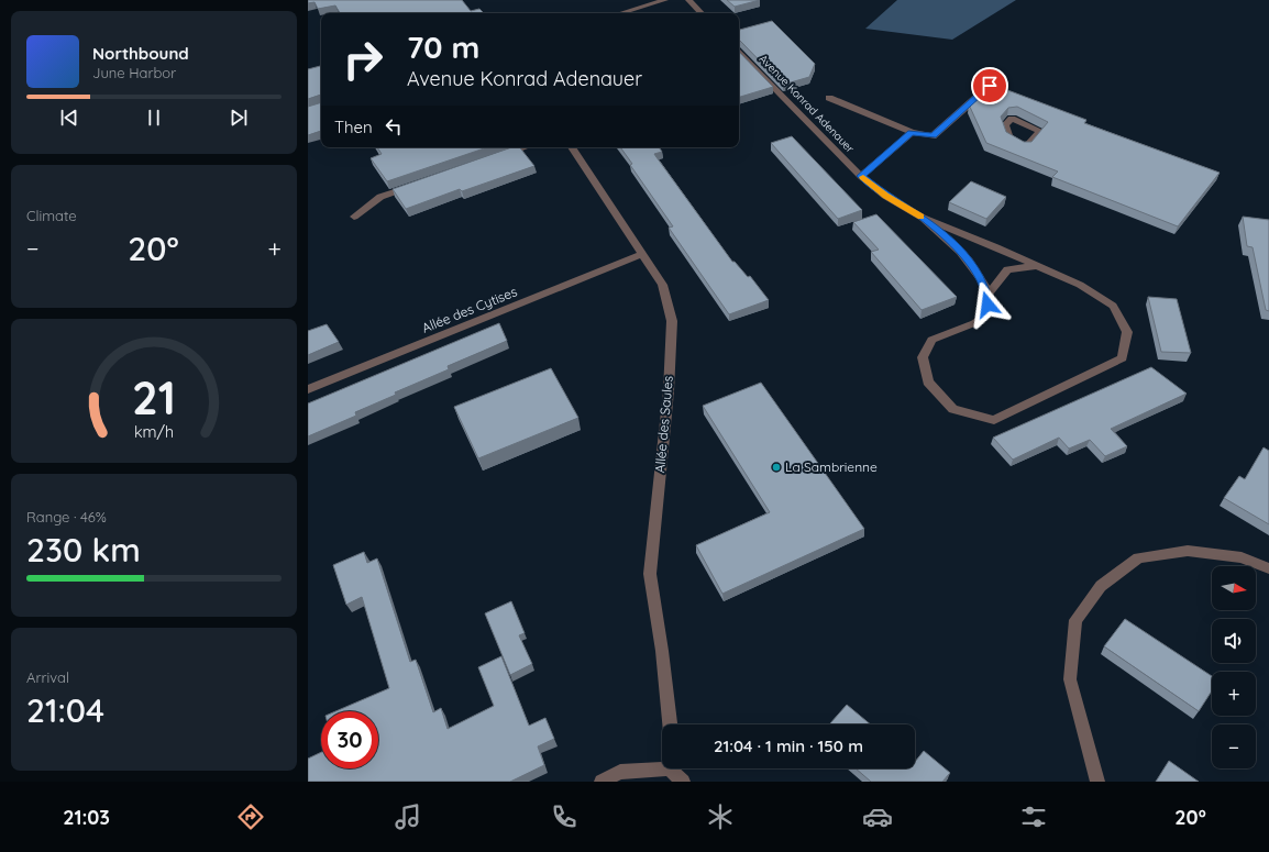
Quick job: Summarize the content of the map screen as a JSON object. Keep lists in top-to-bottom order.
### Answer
{
  "streets": {
    "street": ["Avenue Konrad Adenauer", "Allée des Cytises", "Allée des Saules"]
  },
  "crossings": [
    ["Allée des Cytises", "Allée des Saules"]
  ],
  "places": ["La Sambrienne"],
  "north": "right",
  "page": {
    "turn": ["70 m", "Avenue Konrad Adenauer"],
    "song": ["Northbound", "June Harbor"],
    "then": "Then",
    "tile": [
      "Climate",
      ["Range · 46%", "230 km"],
      ["Arrival", "21:04"]
    ],
    "heat": ["−", "20°", "+"],
    "map_buttons": ["+", "−"],
    "limit": "30",
    "trip": "21:04 · 1 min · 150 m",
    "tabs": ["21:03", "20°"],
    "gauge": ["21", "km/h"]
  }
}
